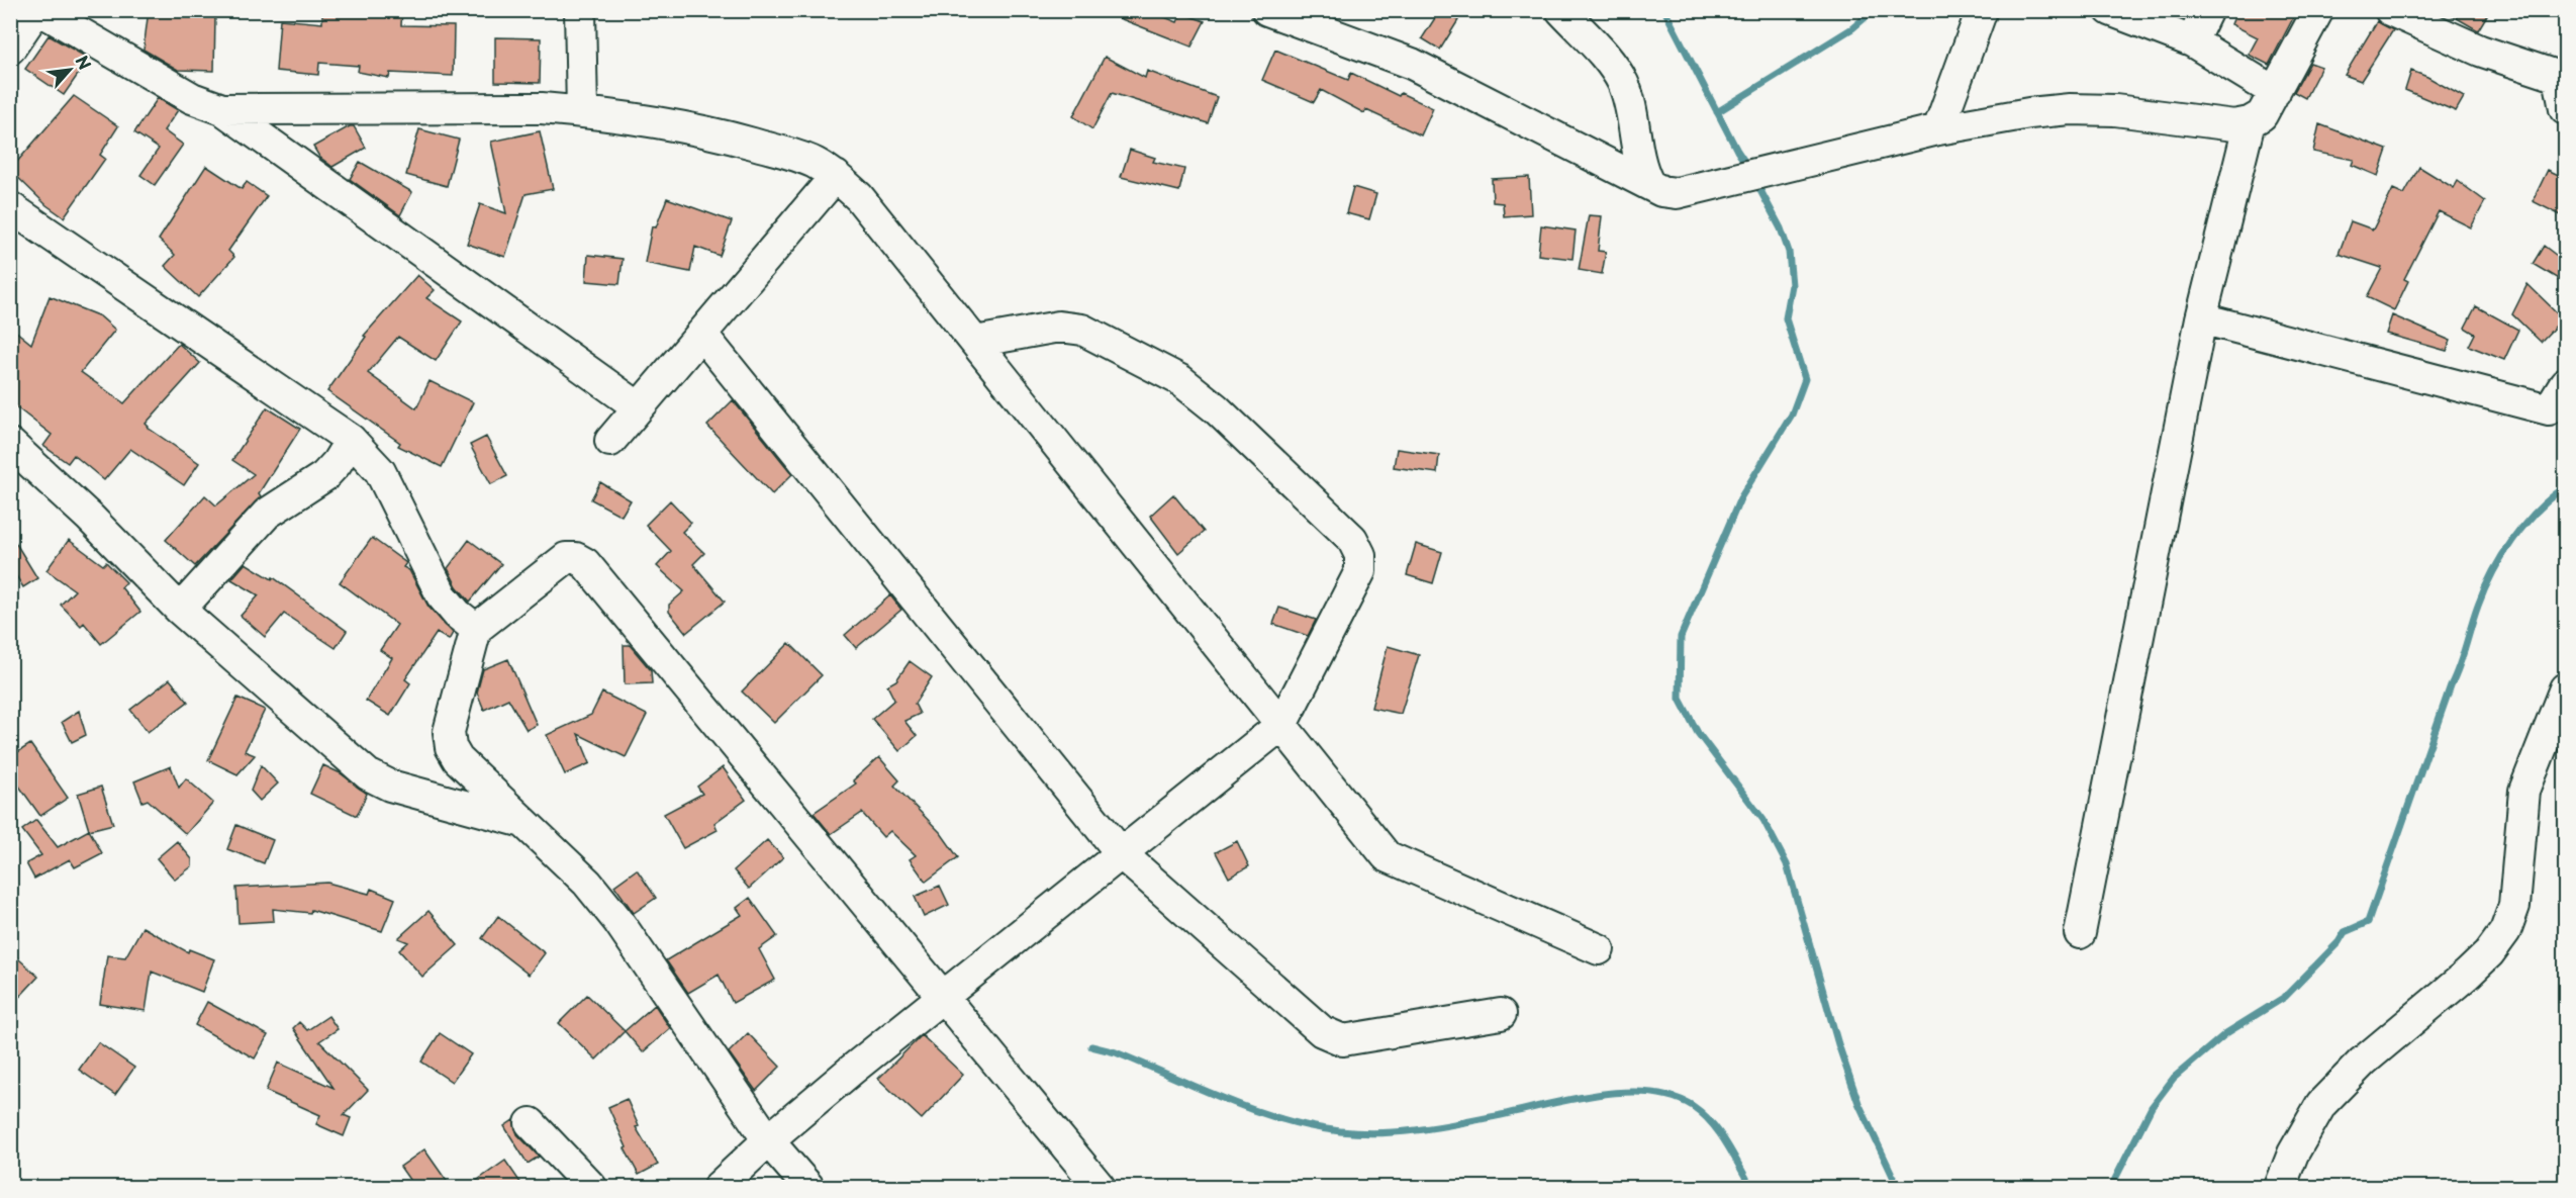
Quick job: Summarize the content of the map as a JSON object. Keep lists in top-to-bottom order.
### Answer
{
  "north": "top right"
}
